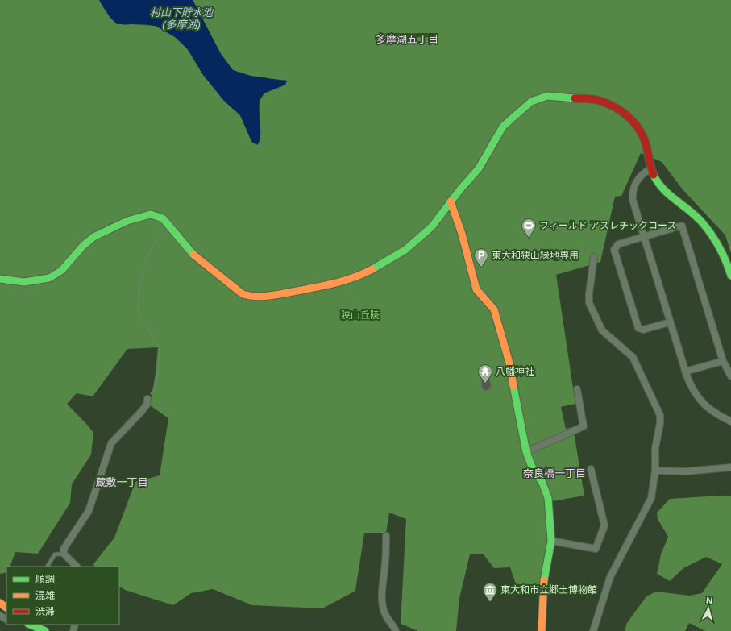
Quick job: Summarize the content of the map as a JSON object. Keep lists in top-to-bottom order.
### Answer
{
  "districts": ["多摩湖五丁目", "奈良橋一丁目", "蔵敷一丁目"],
  "water": ["村山下貯水池 (多摩湖)"],
  "parks": ["狭山丘陵"],
  "places": {
    "sports": ["フィールド アスレチックコース"],
    "parking": ["東大和狭山緑地専用"],
    "temple": ["八幡神社"],
    "museum": ["東大和市立郷土博物館"]
  },
  "legend": ["順調", "混雑", "渋滞"],
  "north": "top"
}
